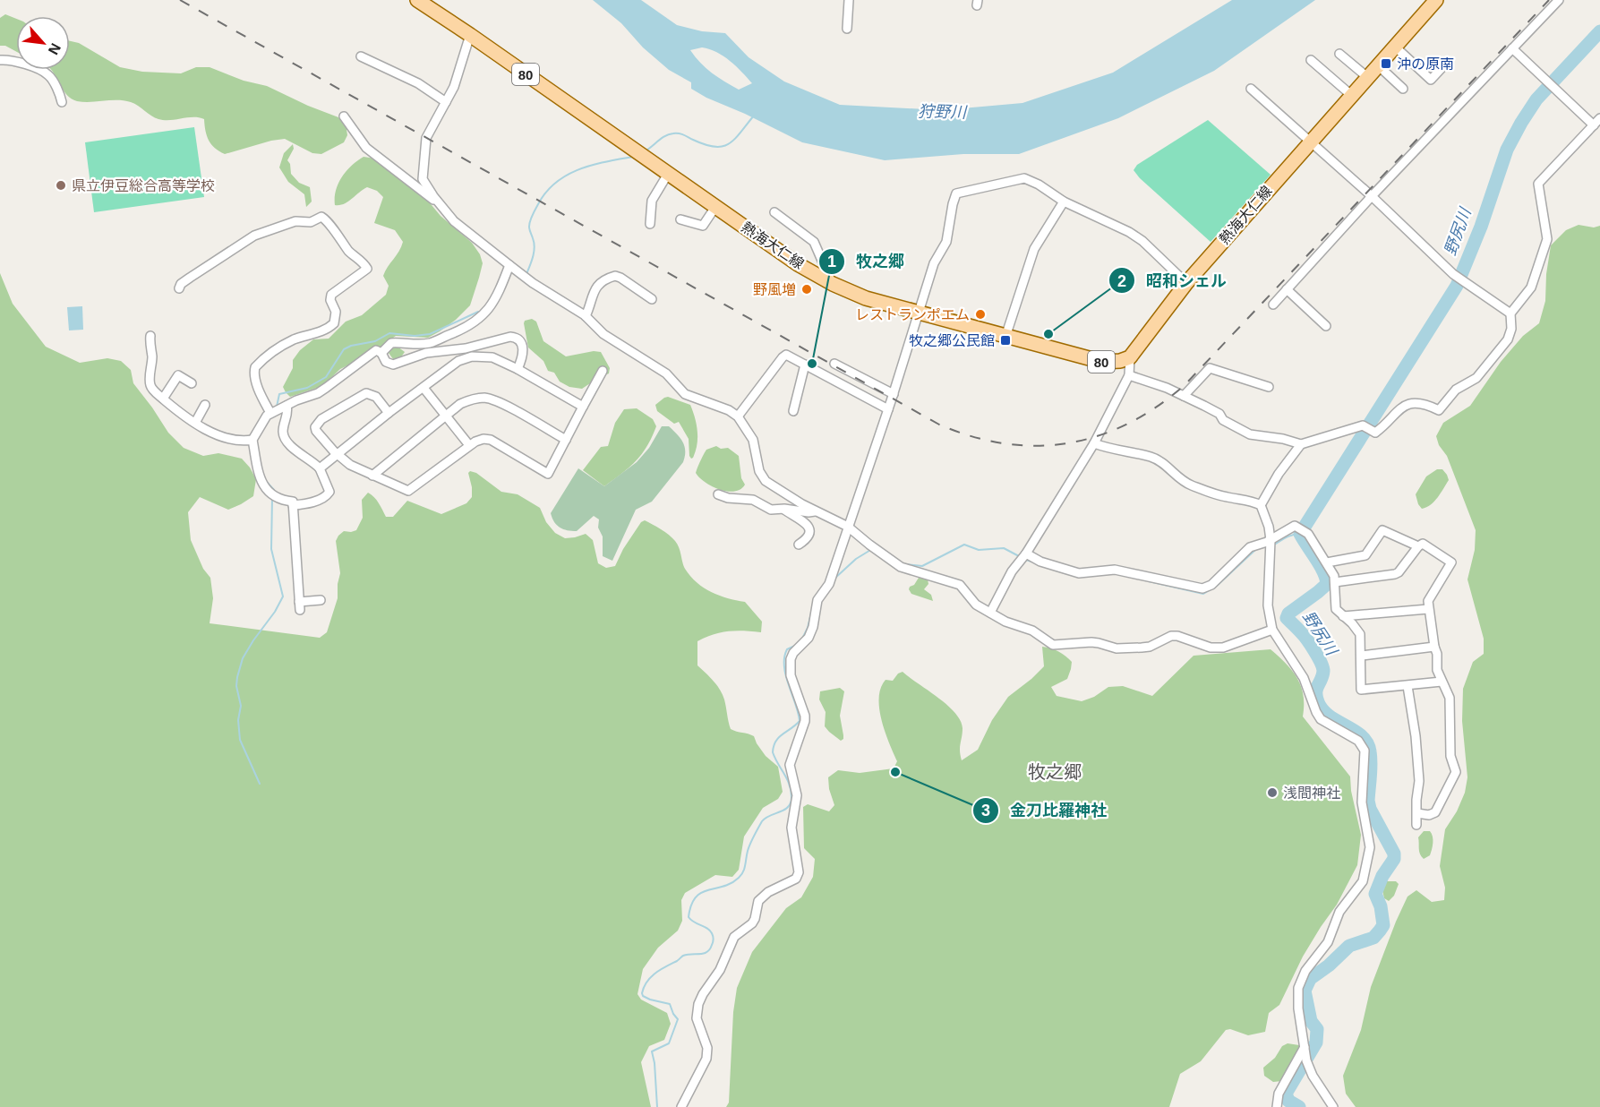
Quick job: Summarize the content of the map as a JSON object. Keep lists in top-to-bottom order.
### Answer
{
  "streets": {
    "main road": ["80", "熱海大仁線"]
  },
  "districts": ["牧之郷"],
  "water": ["狩野川", "野尻川"],
  "places": {
    "transit": ["沖の原南", "牧之郷公民館"],
    "other": [
      "県立伊豆総合高等学校",
      "野風増",
      "レストランポエム",
      "昭和シェル",
      "牧之郷",
      "金刀比羅神社",
      "浅間神社"
    ]
  },
  "north": "bottom right"
}
